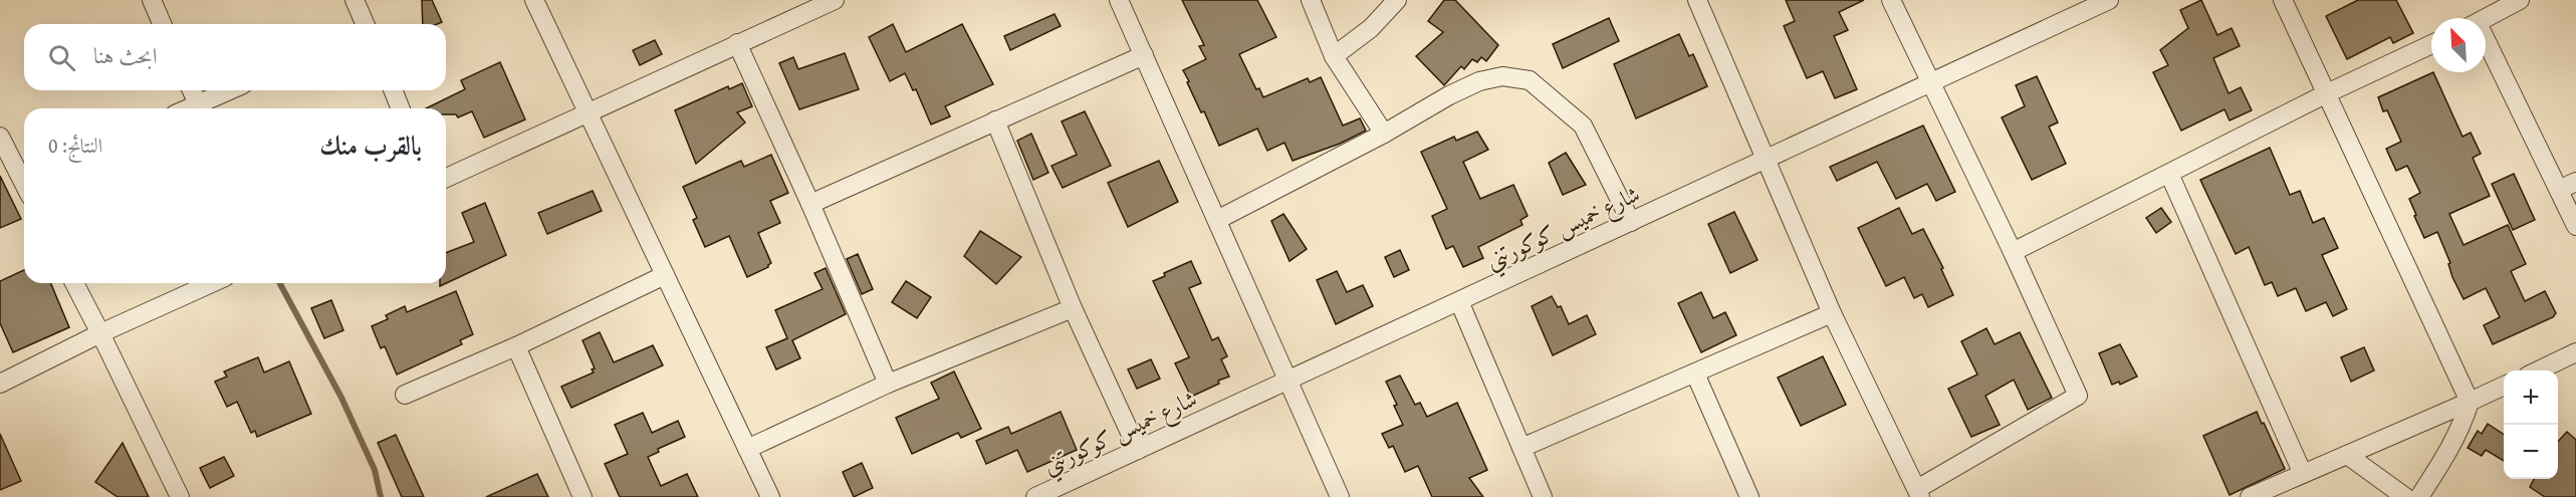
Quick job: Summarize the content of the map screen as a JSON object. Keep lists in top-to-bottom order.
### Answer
{
  "streets": {
    "street": ["شارع خميس كوكورتني"]
  },
  "north": "top left",
  "page": {
    "search": "ابحث هنا",
    "heading": ["بالقرب منك", "النتائج: 0"],
    "map_buttons": ["+", "−"]
  }
}
